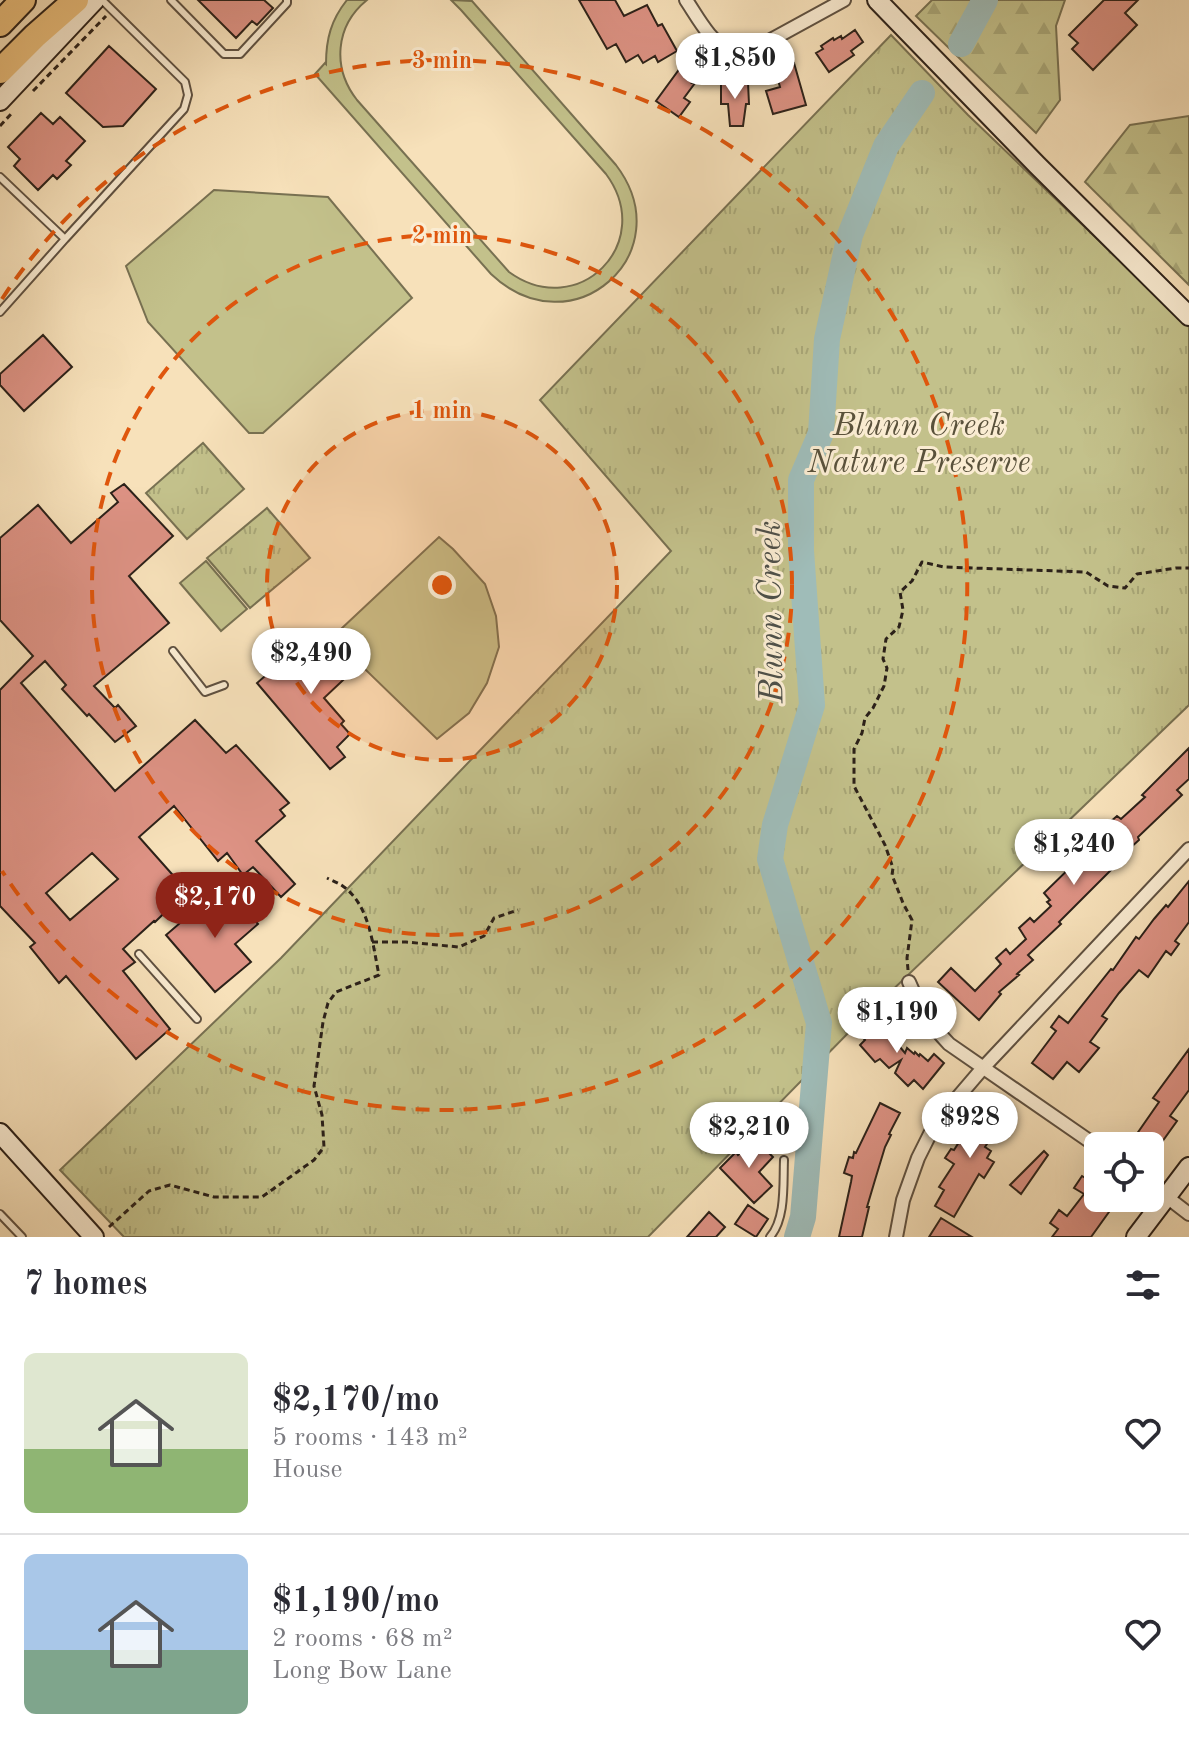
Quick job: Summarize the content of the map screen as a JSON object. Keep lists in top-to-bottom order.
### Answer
{
  "water": ["Blunn Creek"],
  "parks": ["Blunn Creek Nature Preserve"],
  "page": {
    "price": [
      "$1,850",
      "$2,490",
      "$1,240",
      "$2,170",
      "$1,190",
      "$928",
      "$2,210"
    ],
    "heading": "7 homes",
    "list": [
      {
        "name": "$2,170/mo",
        "note": "5 rooms · 143 m² · House"
      },
      {
        "name": "$1,190/mo",
        "note": "2 rooms · 68 m² · Long Bow Lane"
      }
    ]
  },
  "rings": ["3 min", "2 min", "1 min"]
}
